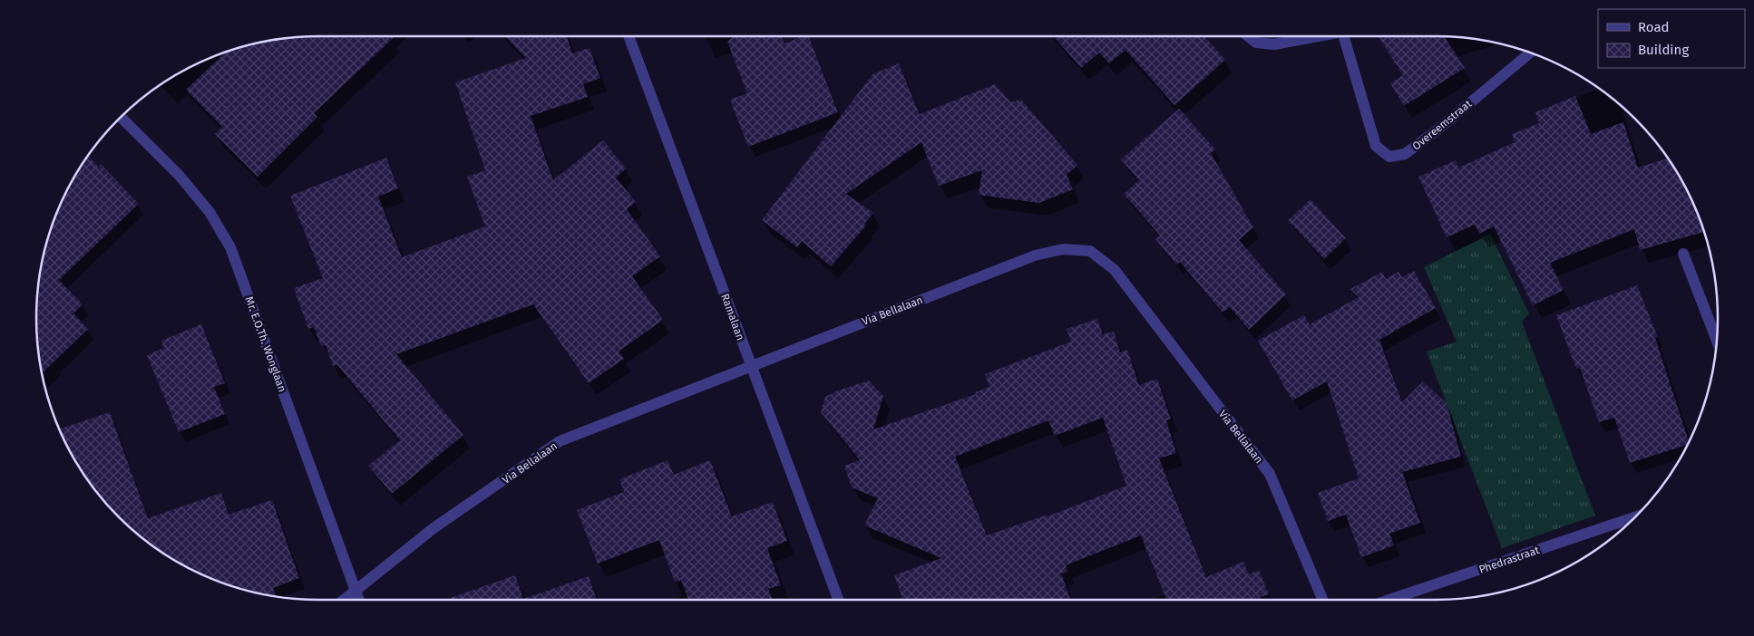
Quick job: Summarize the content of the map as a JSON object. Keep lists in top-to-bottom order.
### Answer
{
  "streets": {
    "street": [
      "Overeemstraat",
      "Via Bellalaan",
      "Ramalaan",
      "Mr. E.O.Th. Wonglaan",
      "Phedrastraat"
    ]
  },
  "crossings": [
    ["Via Bellalaan", "Ramalaan"],
    ["Via Bellalaan", "Mr. E.O.Th. Wonglaan"]
  ],
  "legend": ["Road", "Building"]
}
